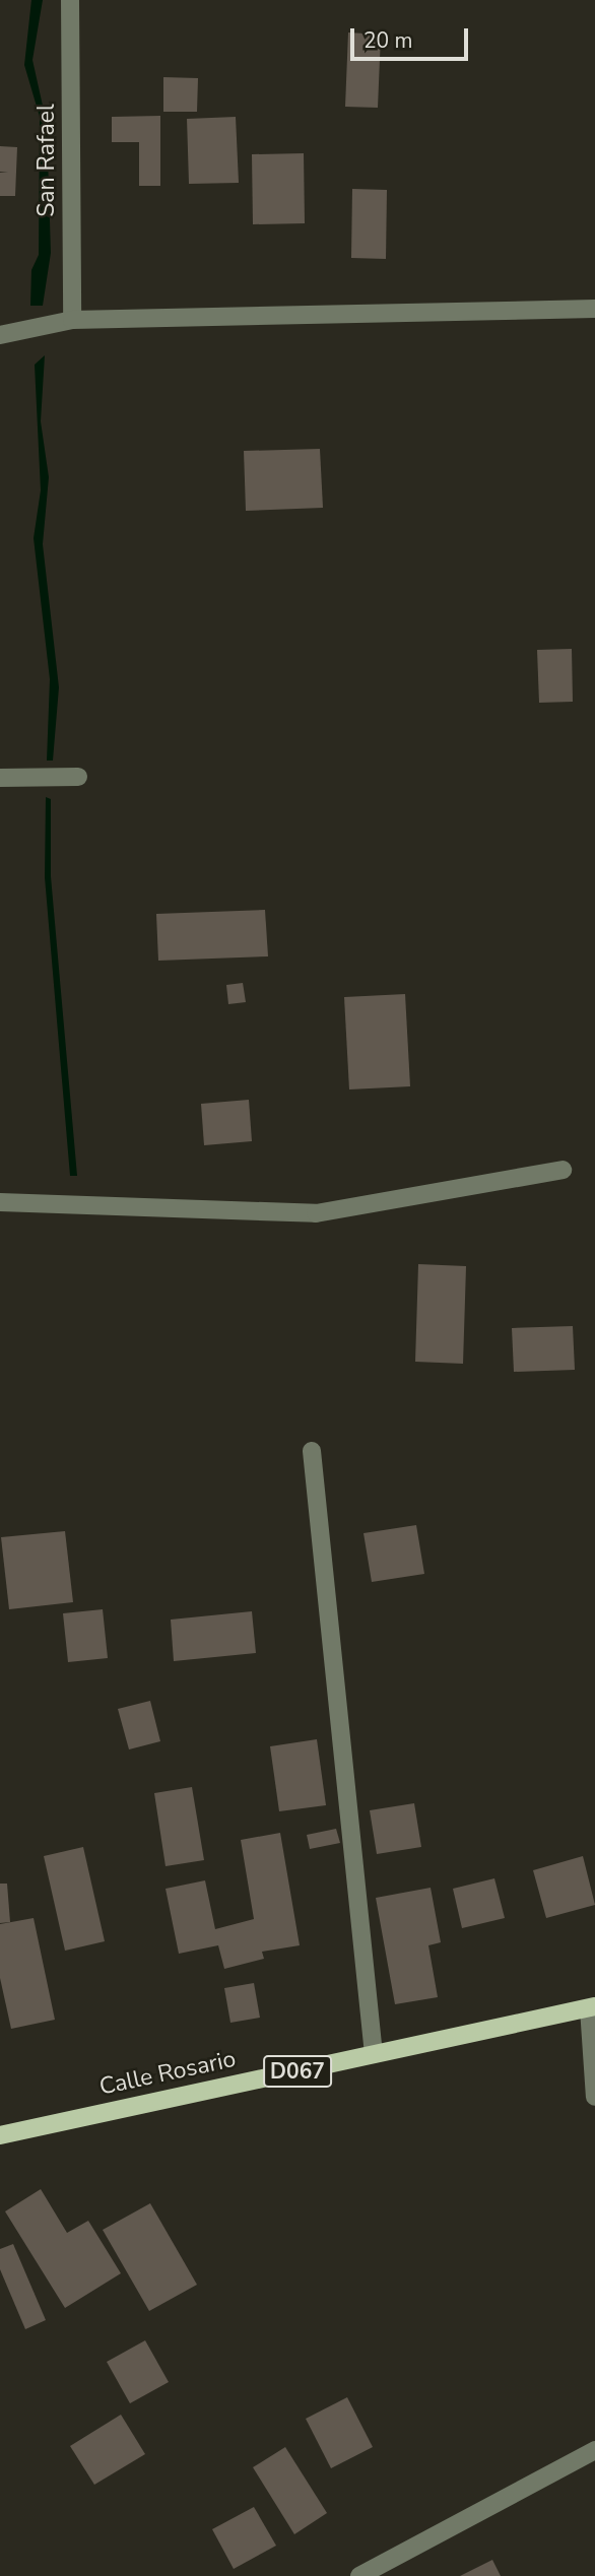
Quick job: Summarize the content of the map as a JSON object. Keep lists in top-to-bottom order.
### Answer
{
  "streets": {
    "main road": ["D067", "Calle Rosario"],
    "street": ["San Rafael"]
  },
  "scale_bar": "20 m"
}
